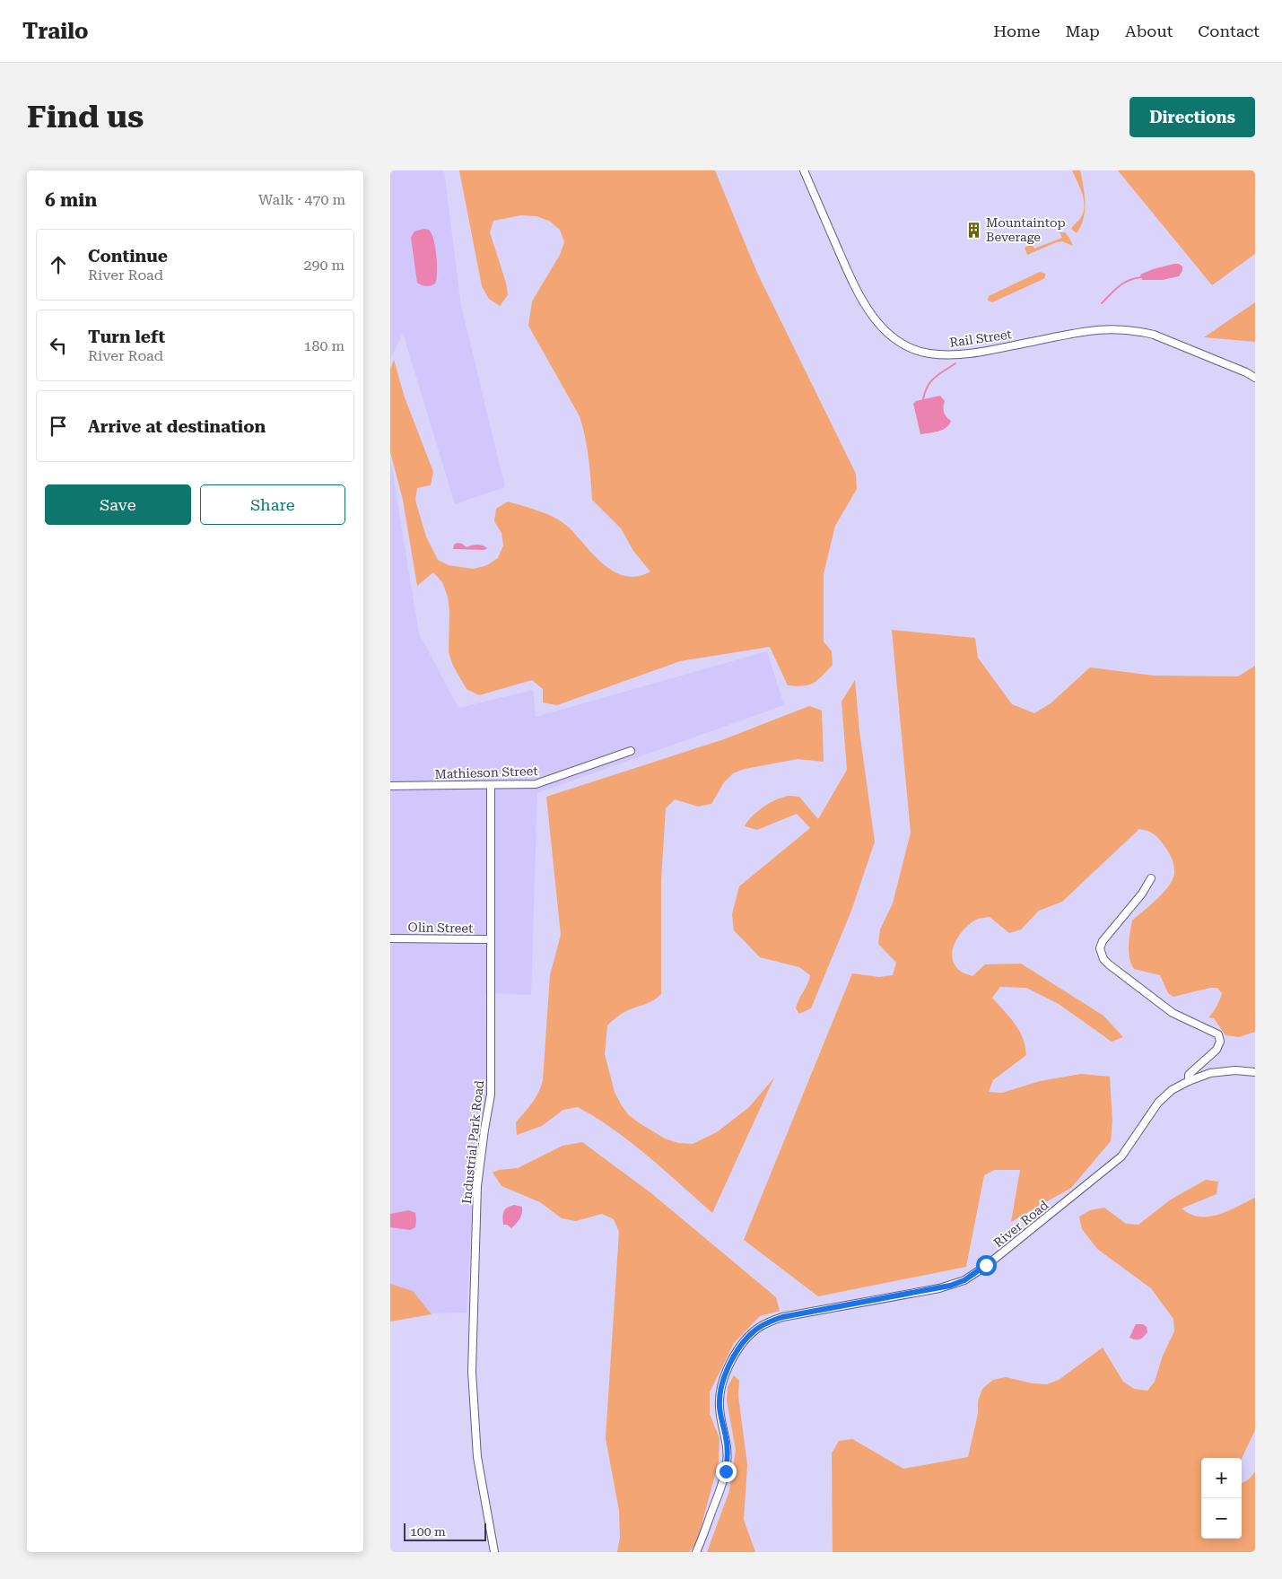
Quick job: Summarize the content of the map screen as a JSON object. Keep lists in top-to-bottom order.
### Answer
{
  "streets": {
    "street": [
      "Rail Street",
      "Mathieson Street",
      "Olin Street",
      "Industrial Park Road",
      "River Road"
    ]
  },
  "crossings": [
    ["Mathieson Street", "Industrial Park Road"],
    ["Olin Street", "Industrial Park Road"]
  ],
  "places": {
    "building": ["Mountaintop Beverage"]
  },
  "scale_bar": "100 m",
  "page": {
    "header": "Trailo",
    "nav": [
      "Home",
      "Map",
      "About",
      "Contact"
    ],
    "buttons": [
      "Directions",
      ["Save", "Share"]
    ],
    "title": "Find us",
    "heading": ["6 min", "Walk · 470 m"],
    "list": [
      ["Continue", "River Road", "290 m"],
      ["Turn left", "River Road", "180 m"],
      "Arrive at destination"
    ],
    "map_buttons": ["+", "−"],
    "scale": "100 m"
  }
}
